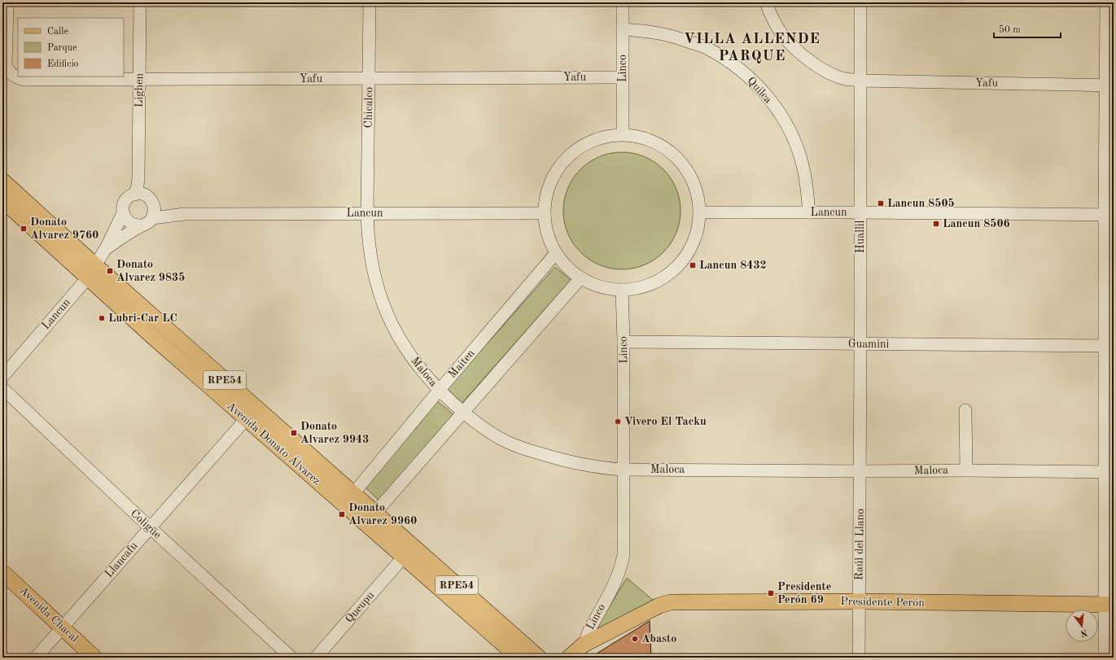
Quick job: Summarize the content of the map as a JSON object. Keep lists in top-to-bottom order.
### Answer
{
  "streets": {
    "main road": [
      "RPE54",
      "Avenida Donato Álvarez",
      "Presidente Perón",
      "Avenida Chacal"
    ],
    "street": [
      "Linco",
      "Yafu",
      "Lighen",
      "Quilca",
      "Chicalco",
      "Lancun",
      "Huallil",
      "Guamini",
      "Maiten",
      "Maloca",
      "Coligüe",
      "Raúl del Llano",
      "Llancafu",
      "Queupu"
    ]
  },
  "crossings": [
    ["Linco", "Yafu"],
    ["Linco", "Quilca"],
    ["Linco", "Guamini"],
    ["Linco", "Maloca"],
    ["Linco", "Presidente Perón"],
    ["Yafu", "Lighen"],
    ["Yafu", "Chicalco"],
    ["Yafu", "Huallil"],
    ["Lighen", "Lancun"],
    ["Quilca", "Lancun"],
    ["Chicalco", "Lancun"],
    ["Chicalco", "Maloca"],
    ["Lancun", "Huallil"],
    ["Lancun", "Maloca"],
    ["Lancun", "Avenida Donato Álvarez"],
    ["Huallil", "Guamini"],
    ["Huallil", "Maloca"],
    ["Huallil", "Raúl del Llano"],
    ["Maiten", "Maloca"],
    ["Maiten", "Avenida Donato Álvarez"],
    ["Maloca", "Raúl del Llano"],
    ["Avenida Donato Álvarez", "Llancafu"],
    ["Avenida Donato Álvarez", "Queupu"],
    ["Coligüe", "Llancafu"],
    ["Raúl del Llano", "Presidente Perón"],
    ["Llancafu", "Avenida Chacal"]
  ],
  "districts": ["VILLA ALLENDE PARQUE"],
  "places": {
    "transit": [
      "Lancun 8505",
      "Lancun 8506",
      "Donato Alvarez 9760",
      "Lancun 8432",
      "Donato Alvarez 9835",
      "Donato Alvarez 9943",
      "Donato Alvarez 9960",
      "Presidente Perón 69"
    ],
    "other": ["Lubri-Car LC", "Vivero El Tacku", "Abasto"]
  },
  "legend": ["Calle", "Parque", "Edificio"],
  "scale_bar": "50 m",
  "north": "bottom"
}
